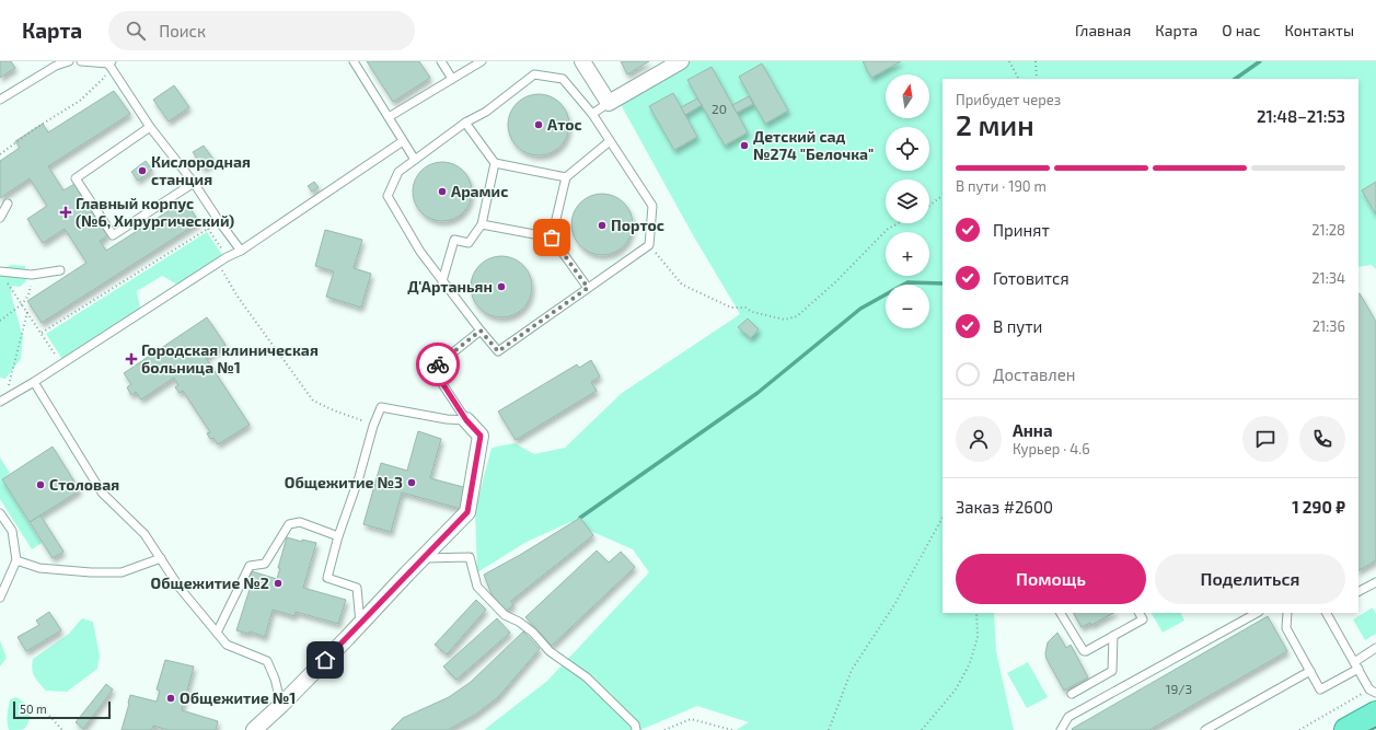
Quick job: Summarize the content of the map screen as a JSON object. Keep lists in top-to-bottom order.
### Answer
{
  "places": {
    "other": [
      "Атос",
      "Детский сад №274 \"Белочка\"",
      "Кислородная станция",
      "Арамис",
      "Портос",
      "Д'Артаньян",
      "Общежитие №3",
      "Столовая",
      "Общежитие №2",
      "Общежитие №1"
    ],
    "health": ["Главный корпус (№6, Хирургический)", "Городская клиническая больница №1"]
  },
  "house_numbers": ["20", "19/3"],
  "scale_bar": "50 m",
  "north": "top",
  "page": {
    "header": "Карта",
    "search": "Поиск",
    "nav": [
      "Главная",
      "Карта",
      "О нас",
      "Контакты"
    ],
    "map_buttons": ["+", "−"],
    "heading": ["2 мин", "Прибудет через", "21:48–21:53"],
    "panel": [
      "Анна",
      "Курьер · 4.6",
      "Заказ #2600",
      "1 290 ₽"
    ],
    "bar": "В пути · 190 m",
    "list": [
      ["Принят", "21:28"],
      ["Готовится", "21:34"],
      ["В пути", "21:36"],
      "Доставлен"
    ],
    "buttons": ["Помощь", "Поделиться"],
    "scale": "50 m"
  }
}
